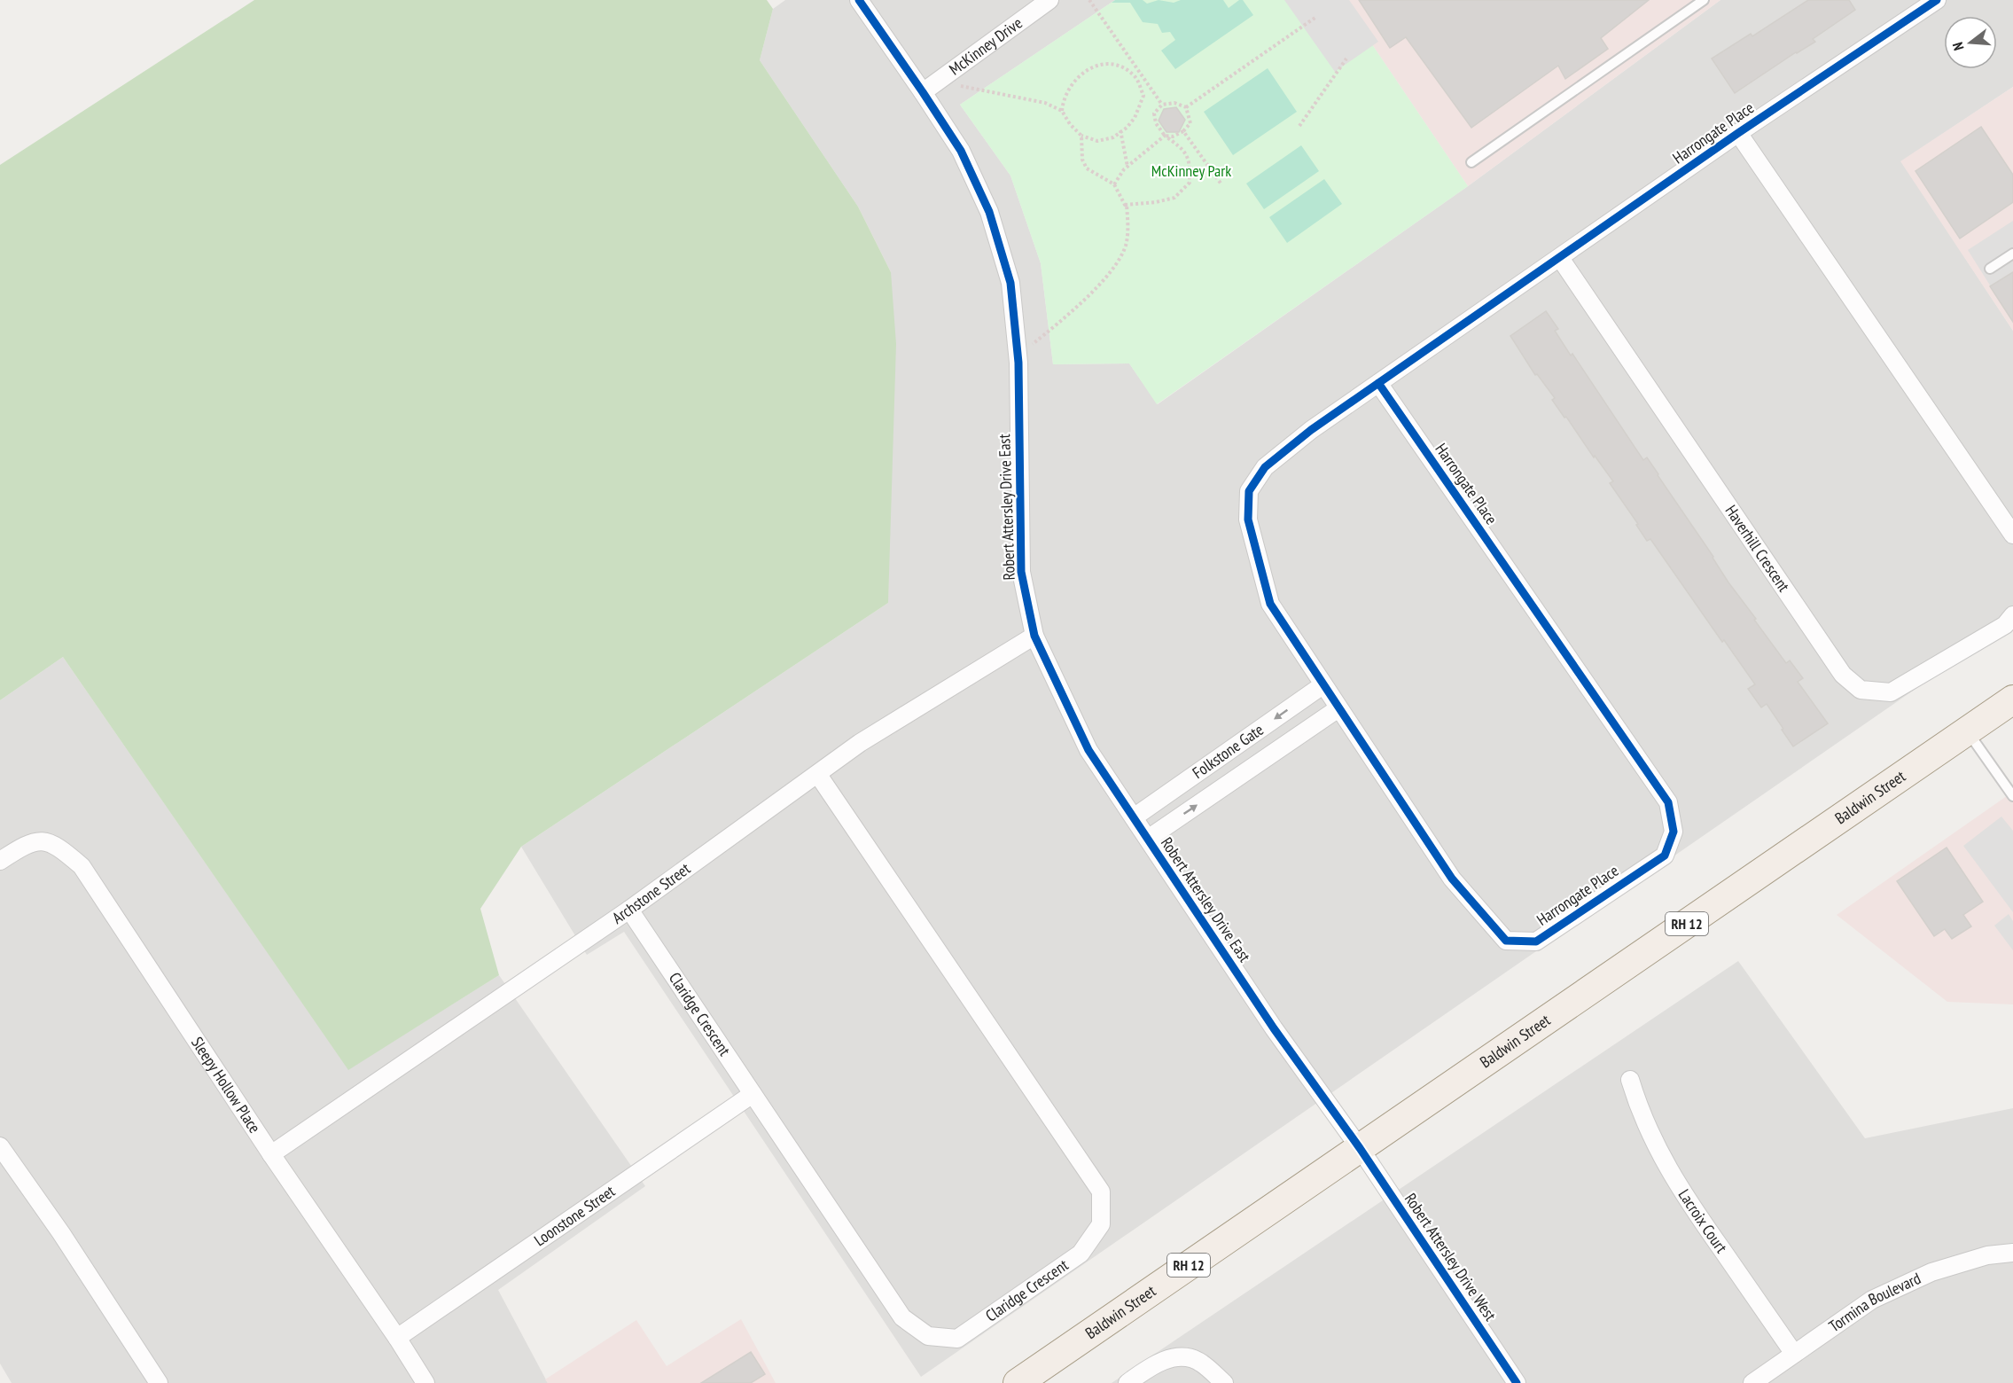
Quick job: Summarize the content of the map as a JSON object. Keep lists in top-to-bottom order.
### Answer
{
  "streets": {
    "main road": ["Baldwin Street", "RH 12"],
    "street": [
      "McKinney Drive",
      "Harrongate Place",
      "Robert Attersley Drive East",
      "Haverhill Crescent",
      "Folkstone Gate",
      "Archstone Street",
      "Claridge Crescent",
      "Sleepy Hollow Place",
      "Loonstone Street",
      "Lacroix Court",
      "Robert Attersley Drive West",
      "Tormina Boulevard"
    ]
  },
  "crossings": [
    ["McKinney Drive", "Robert Attersley Drive East"],
    ["Harrongate Place", "Haverhill Crescent"],
    ["Harrongate Place", "Folkstone Gate"],
    ["Robert Attersley Drive East", "Folkstone Gate"],
    ["Robert Attersley Drive East", "Baldwin Street"],
    ["Robert Attersley Drive East", "Archstone Street"],
    ["Robert Attersley Drive East", "Robert Attersley Drive West"],
    ["Baldwin Street", "Robert Attersley Drive West"],
    ["Archstone Street", "Claridge Crescent"],
    ["Archstone Street", "Sleepy Hollow Place"],
    ["Claridge Crescent", "Loonstone Street"],
    ["Sleepy Hollow Place", "Loonstone Street"],
    ["Lacroix Court", "Tormina Boulevard"]
  ],
  "parks": ["McKinney Park"],
  "north": "left"
}
